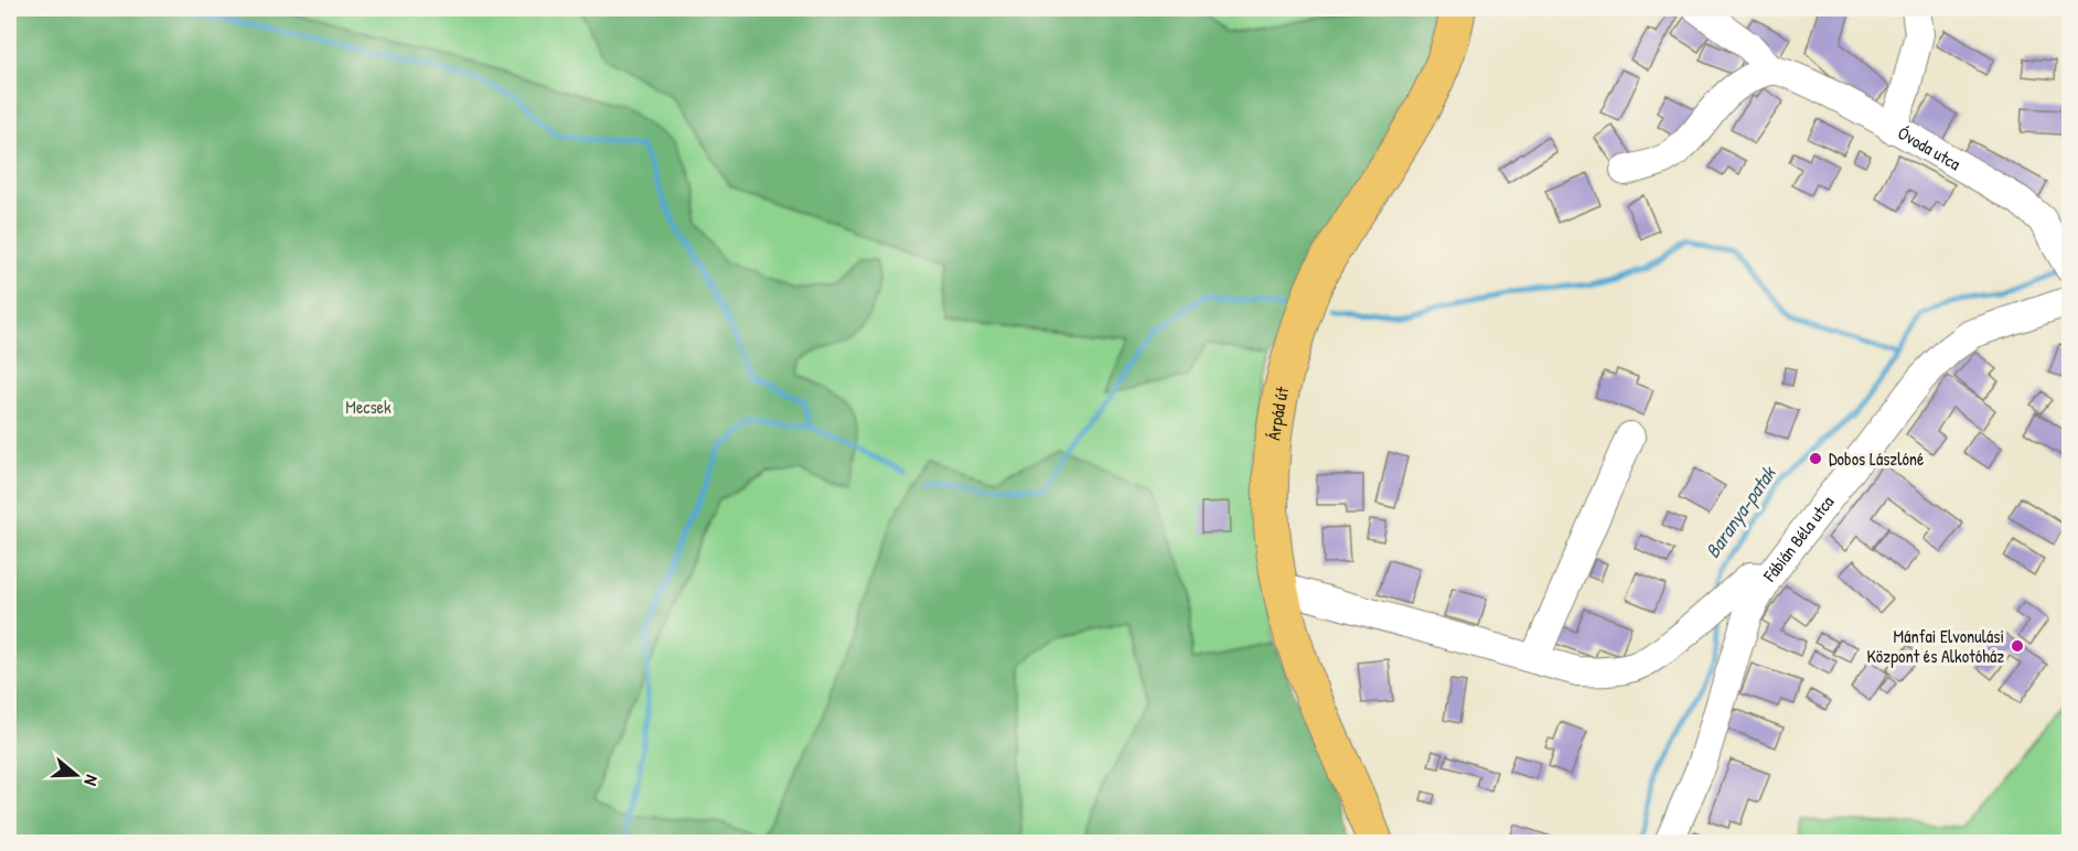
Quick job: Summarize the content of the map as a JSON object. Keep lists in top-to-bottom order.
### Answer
{
  "streets": {
    "main road": ["Árpád út"],
    "street": ["Óvoda utca", "Fábián Béla utca"]
  },
  "water": ["Baranya-patak"],
  "parks": ["Mecsek"],
  "places": ["Dobos Lászlóné", "Mánfai Elvonulási Központ és Alkotóház"],
  "north": "right"
}
